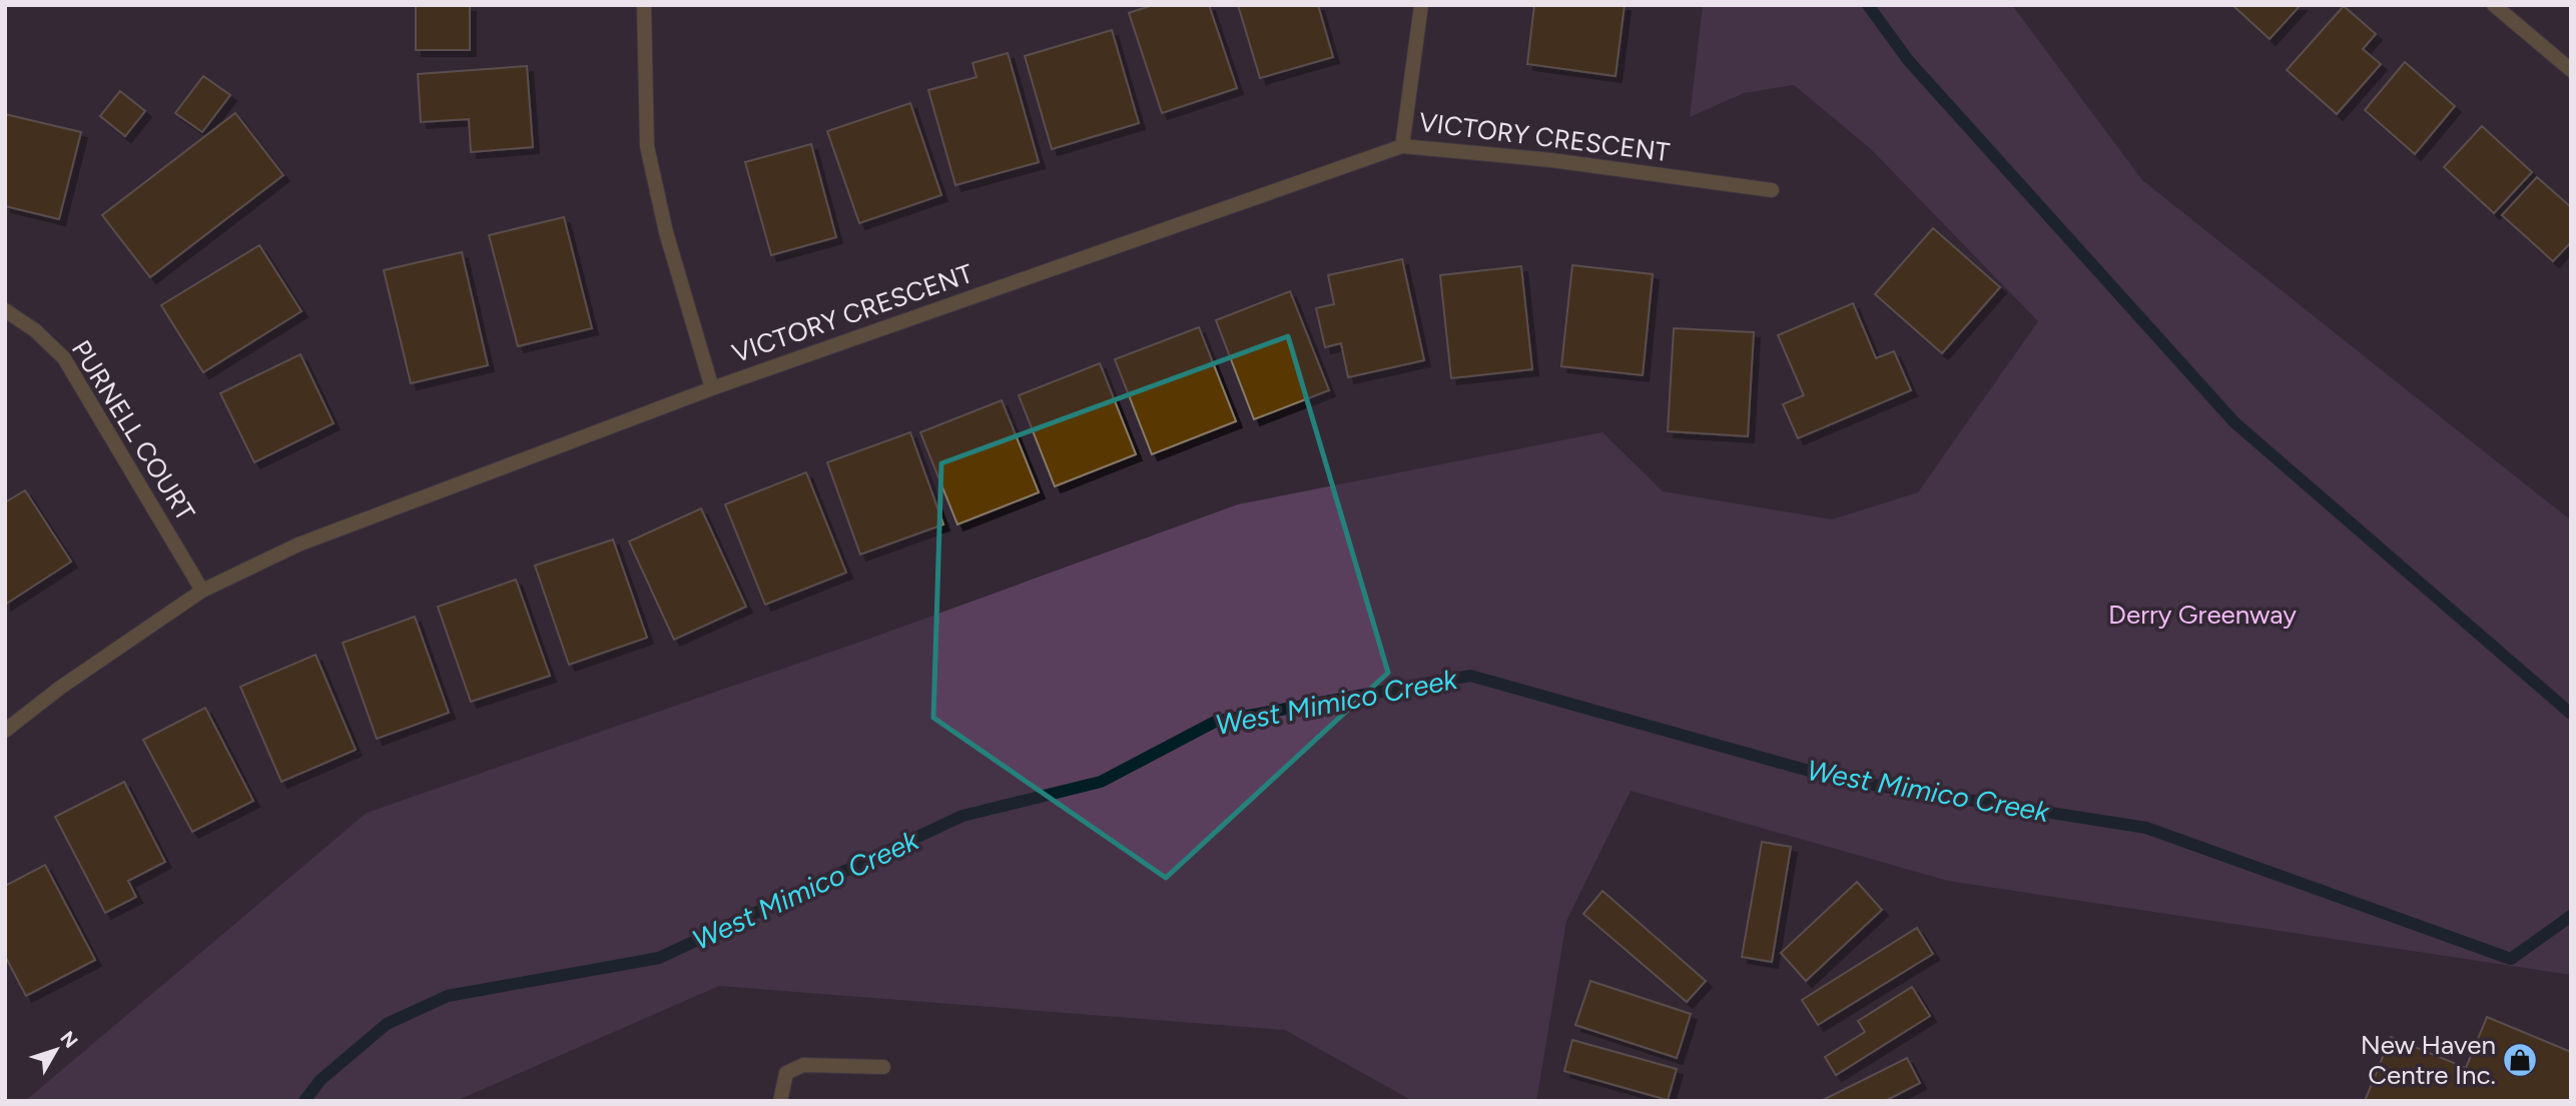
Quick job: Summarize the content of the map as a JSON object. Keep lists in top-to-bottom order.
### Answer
{
  "streets": {
    "street": ["VICTORY CRESCENT", "PURNELL COURT"]
  },
  "crossings": [
    ["VICTORY CRESCENT", "PURNELL COURT"]
  ],
  "water": ["West Mimico Creek"],
  "parks": ["Derry Greenway"],
  "places": {
    "shop": ["New Haven Centre Inc."]
  },
  "north": "top right"
}
